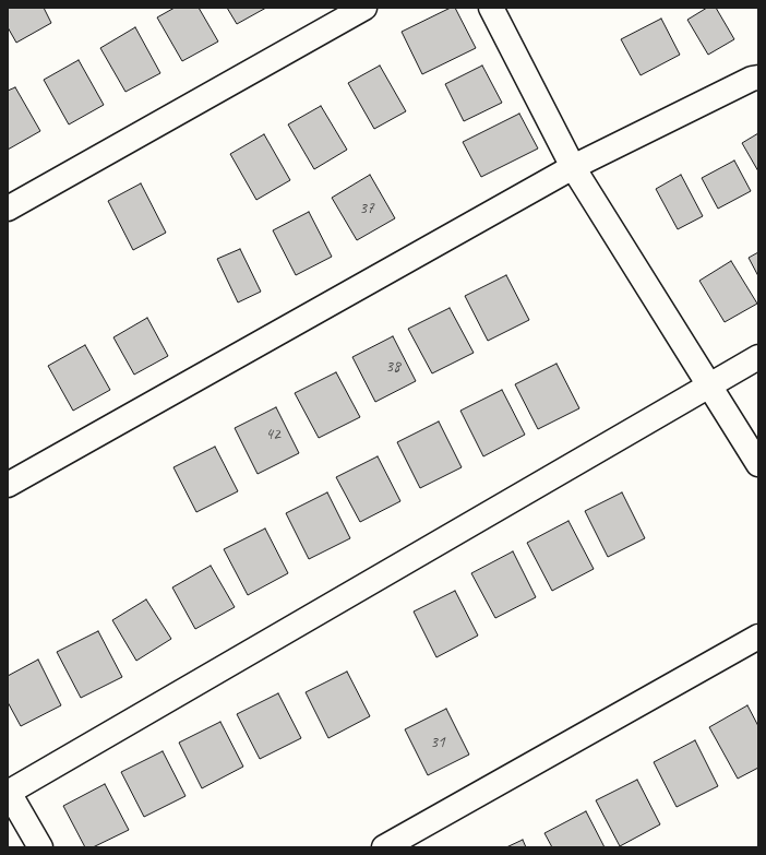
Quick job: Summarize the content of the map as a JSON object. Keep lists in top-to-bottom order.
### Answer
{
  "house_numbers": [
    "37",
    "38",
    "42",
    "31"
  ]
}
